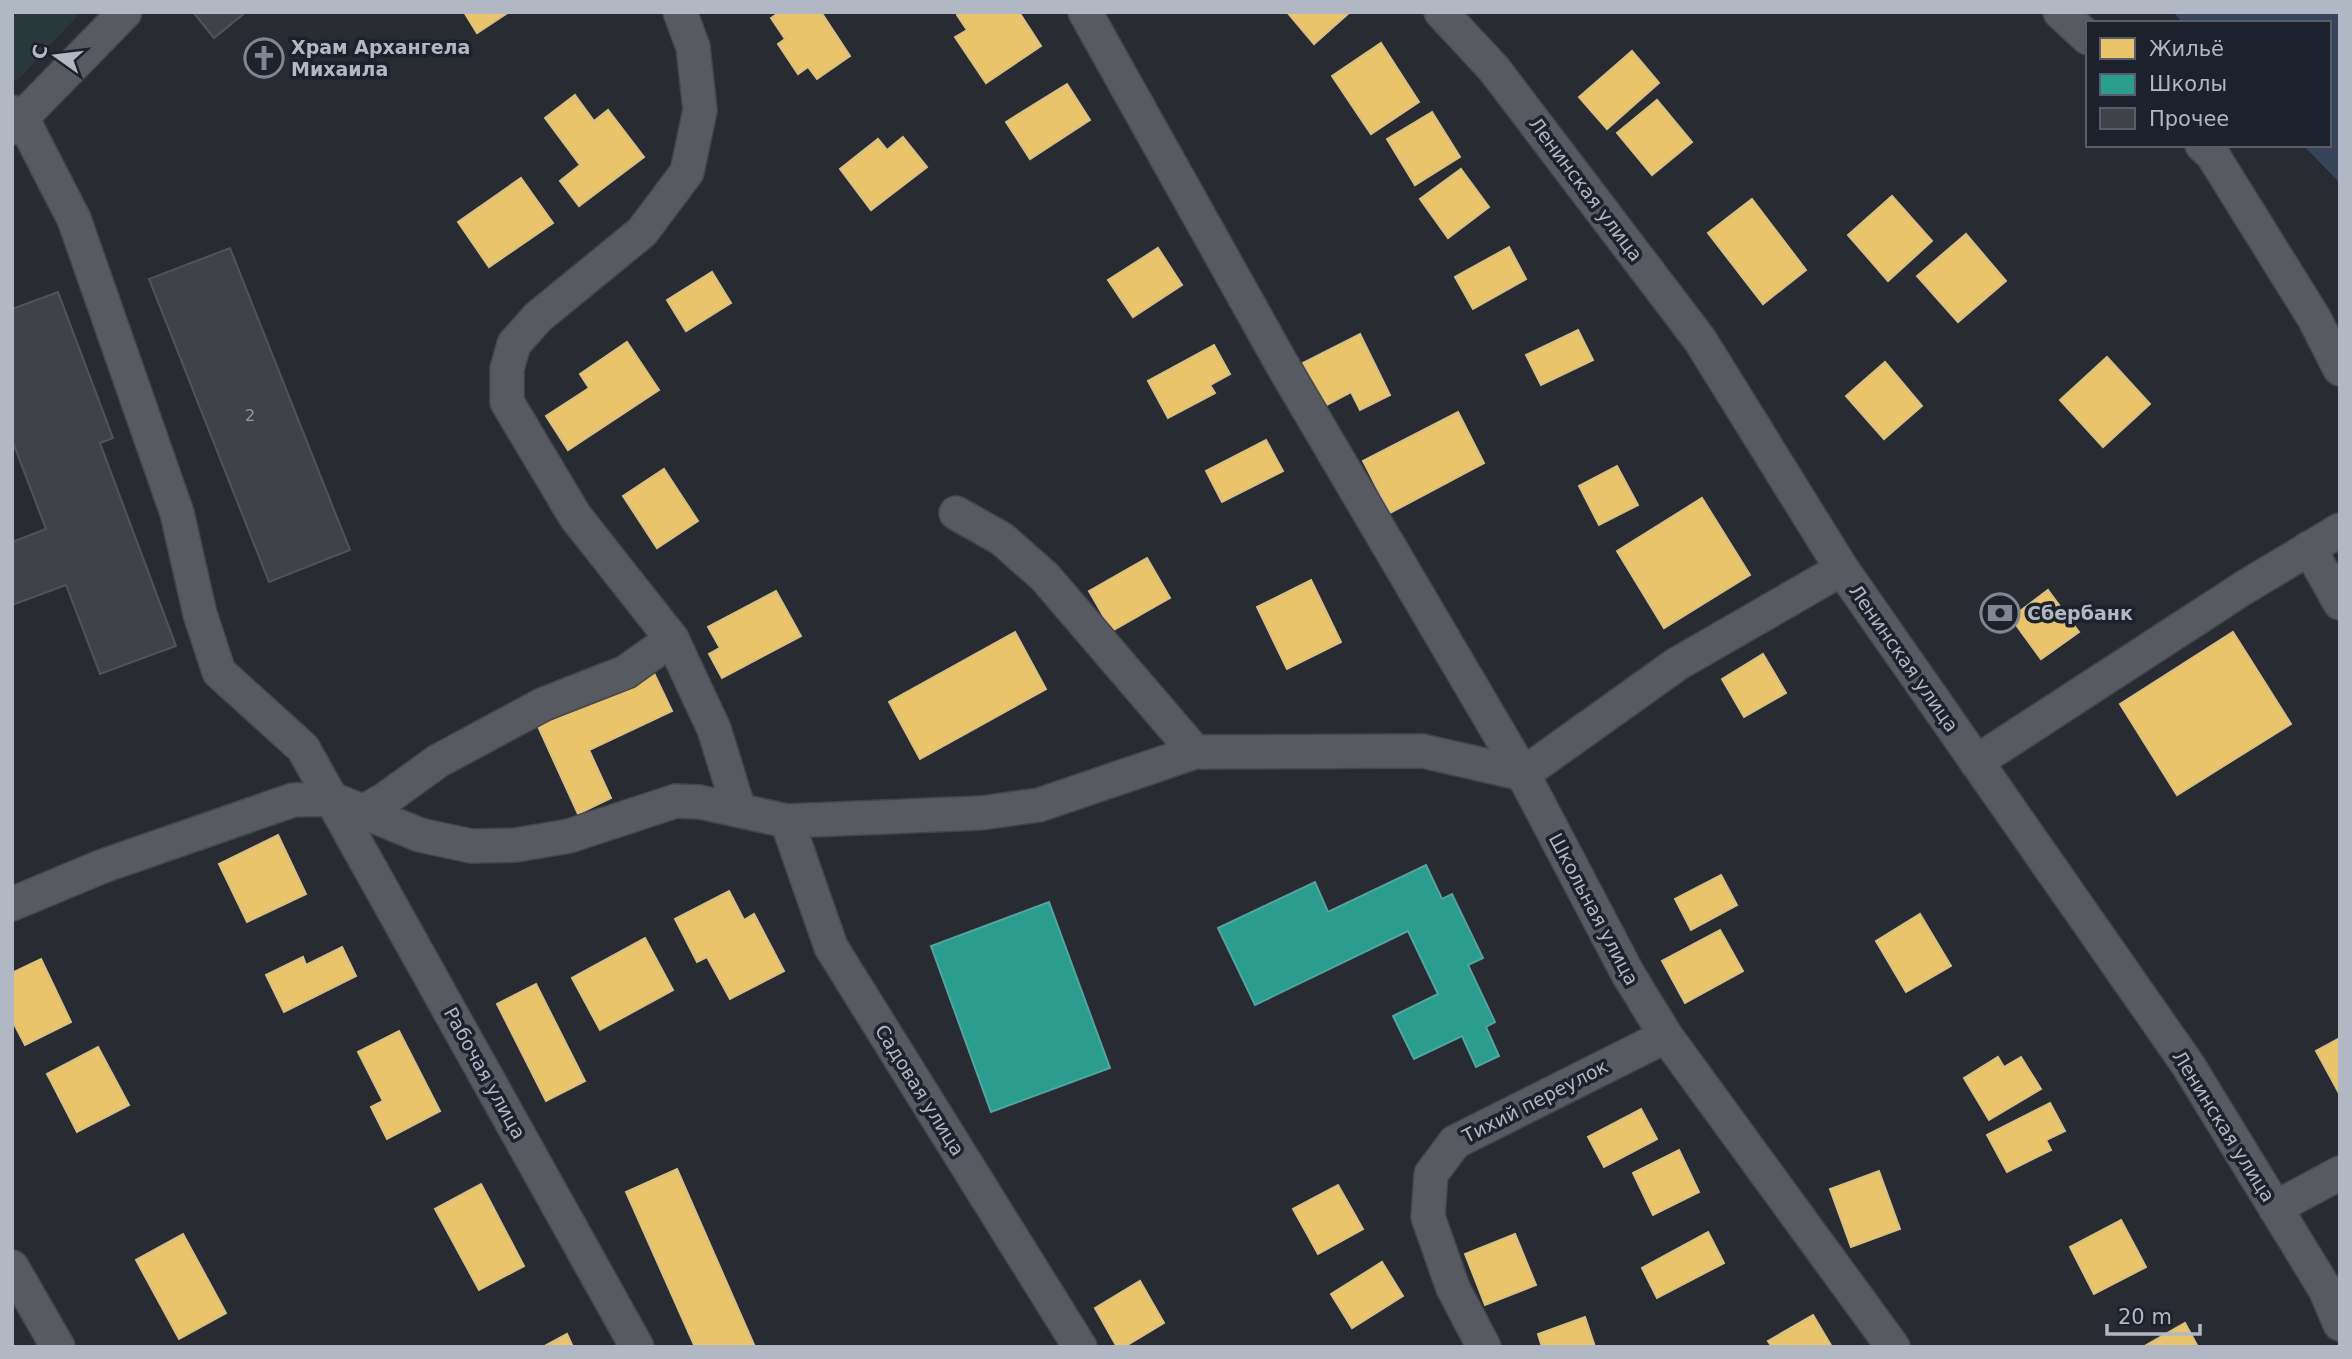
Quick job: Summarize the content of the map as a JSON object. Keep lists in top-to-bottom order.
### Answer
{
  "streets": {
    "street": [
      "Ленинская улица",
      "Школьная улица",
      "Рабочая улица",
      "Садовая улица",
      "Тихий переулок"
    ]
  },
  "crossings": [
    ["Школьная улица", "Тихий переулок"]
  ],
  "places": {
    "church": ["Храм Архангела Михаила"],
    "bank": ["Сбербанк"]
  },
  "house_numbers": ["2"],
  "legend": ["Жильё", "Школы", "Прочее"],
  "scale_bar": "20 m",
  "north": "left"
}
